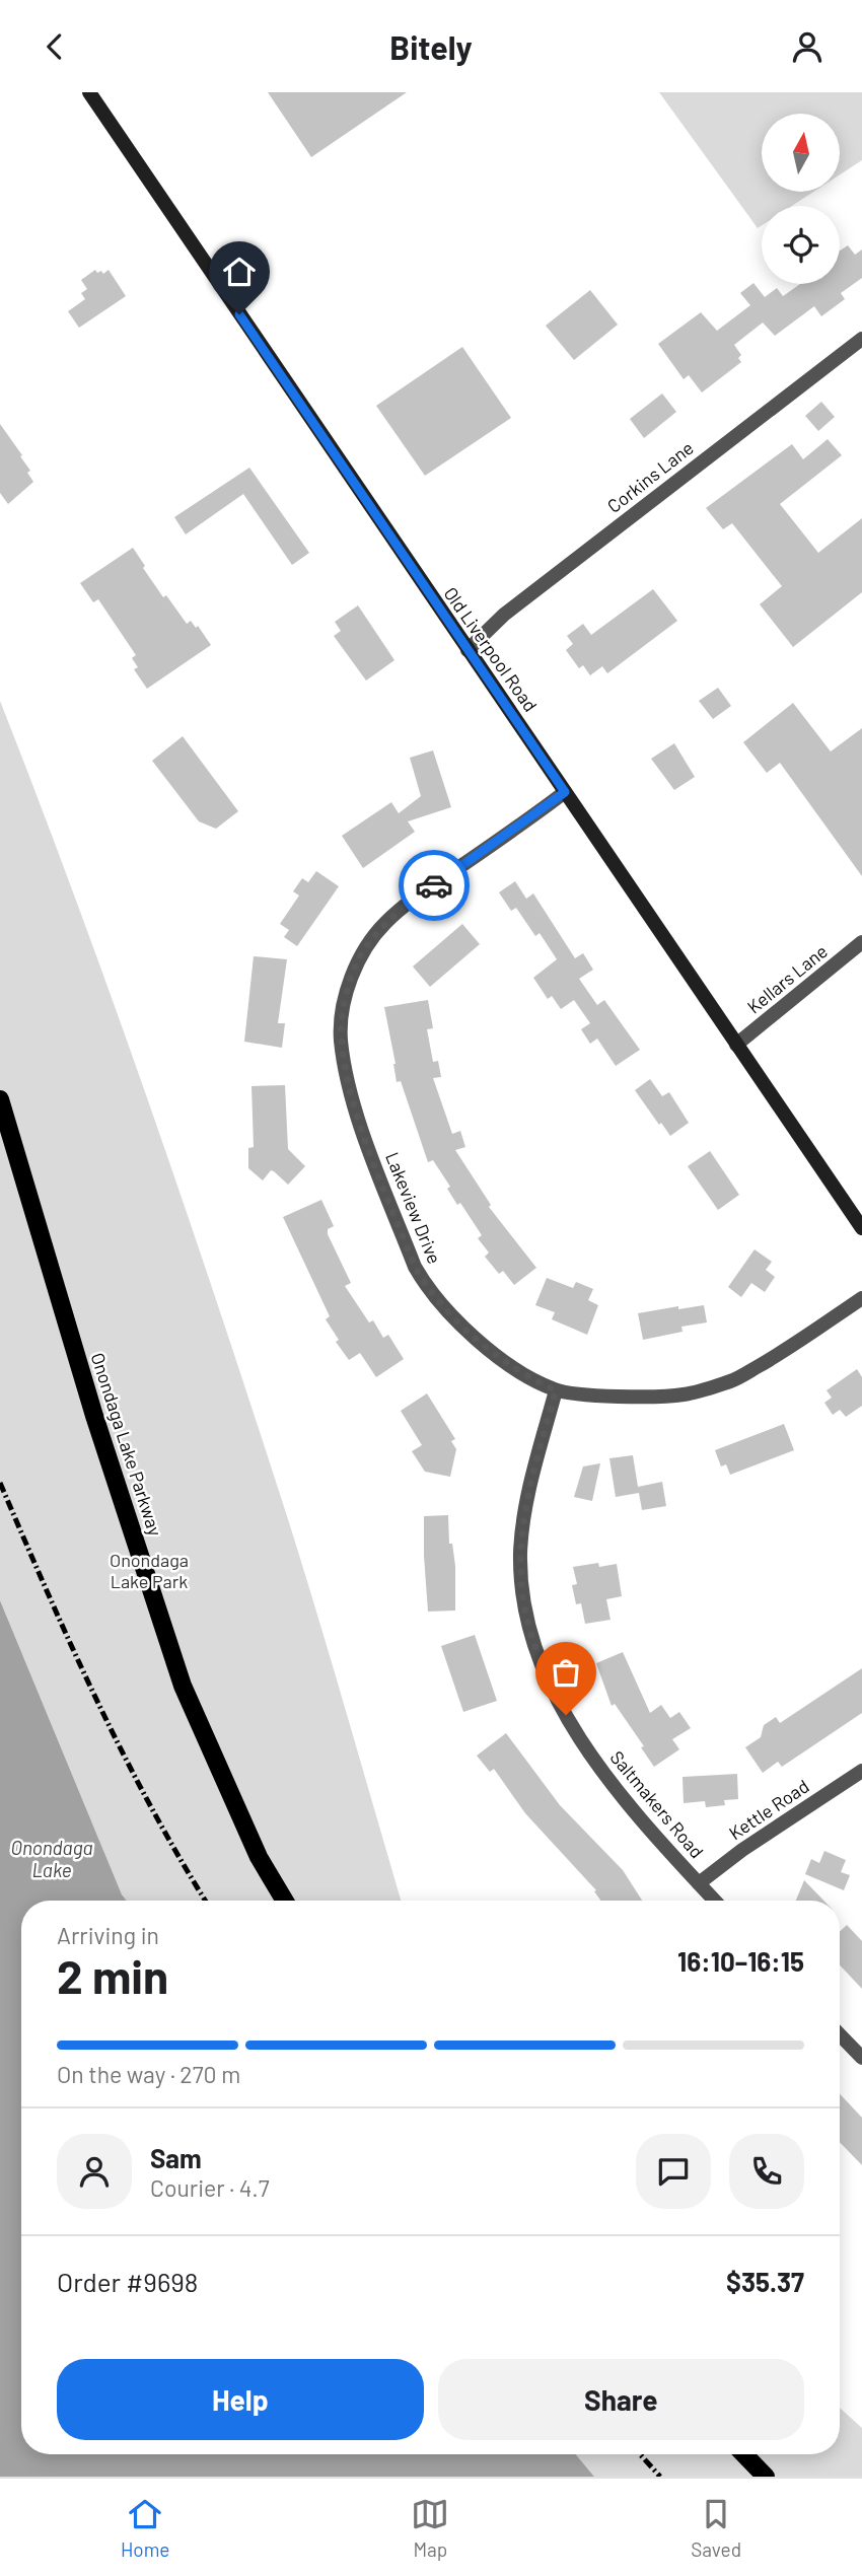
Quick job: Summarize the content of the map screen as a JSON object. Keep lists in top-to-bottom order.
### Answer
{
  "streets": {
    "main road": ["Old Liverpool Road", "Onondaga Lake Parkway"],
    "street": [
      "Corkins Lane",
      "Kellars Lane",
      "Lakeview Drive",
      "Saltmakers Road",
      "Kettle Road"
    ]
  },
  "crossings": [
    ["Corkins Lane", "Old Liverpool Road"],
    ["Old Liverpool Road", "Kellars Lane"],
    ["Old Liverpool Road", "Lakeview Drive"],
    ["Lakeview Drive", "Saltmakers Road"],
    ["Saltmakers Road", "Kettle Road"]
  ],
  "water": ["Onondaga Lake"],
  "parks": ["Onondaga Lake Park"],
  "north": "top",
  "page": {
    "header": "Bitely",
    "heading": ["2 min", "Arriving in", "16:10–16:15"],
    "panel": [
      "Sam",
      "Courier · 4.7",
      "Order #9698",
      "$35.37"
    ],
    "bar": "On the way · 270 m",
    "buttons": ["Help", "Share"],
    "tabs": ["Home", "Map", "Saved"]
  }
}
